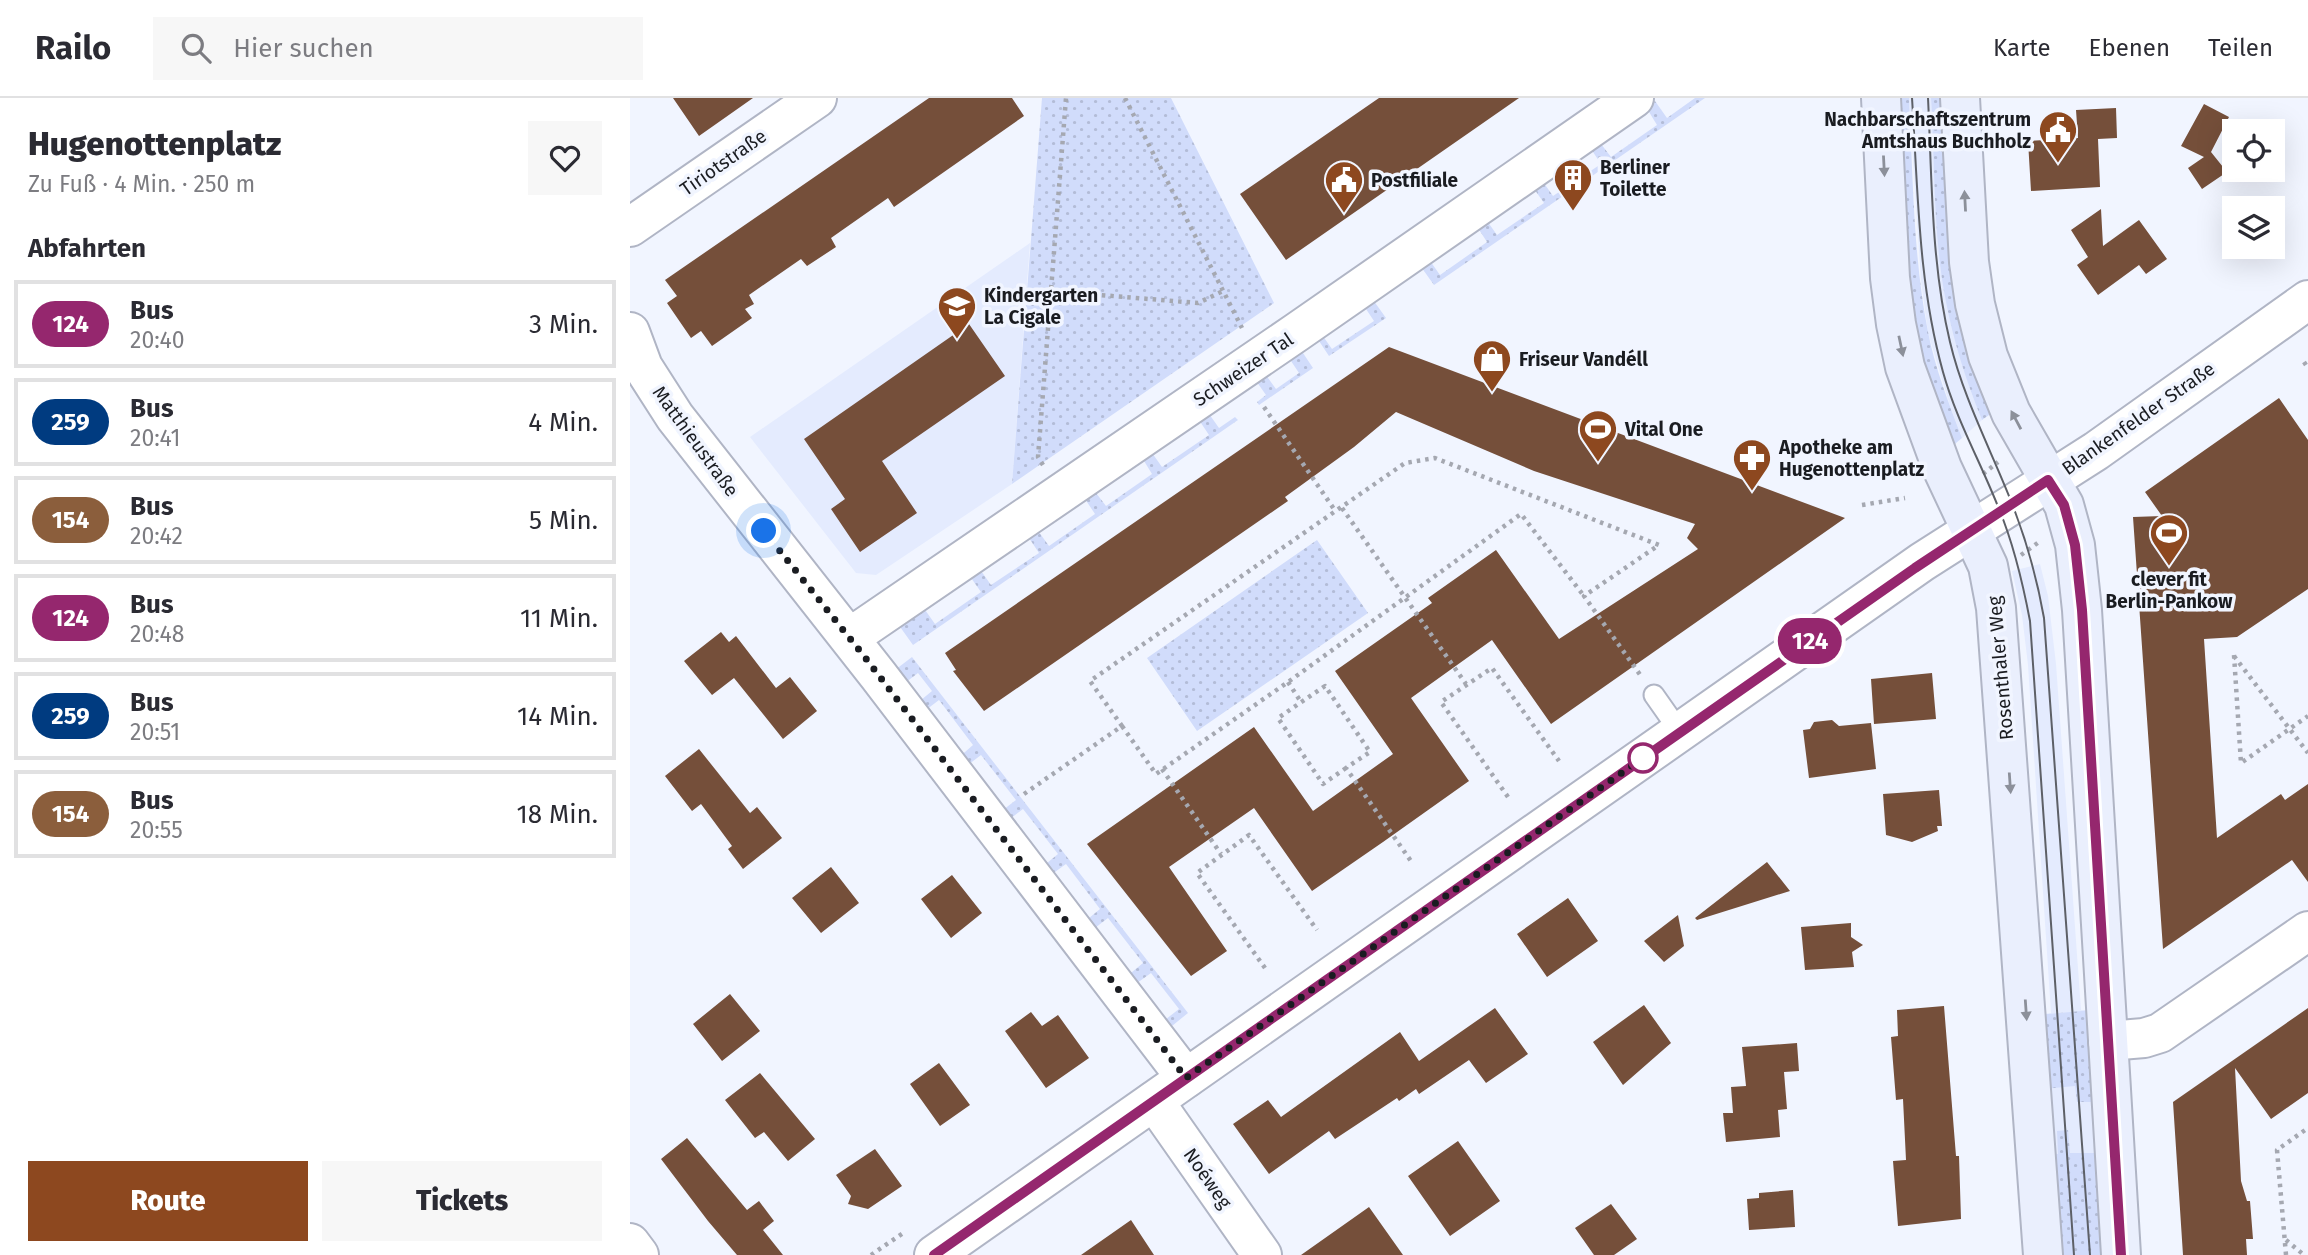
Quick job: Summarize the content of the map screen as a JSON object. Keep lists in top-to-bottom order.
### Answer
{
  "streets": {
    "main road": ["Rosenthaler Weg"],
    "street": [
      "Tiriotstraße",
      "Schweizer Tal",
      "Blankenfelder Straße",
      "Matthieustraße",
      "Noéweg"
    ]
  },
  "crossings": [
    ["Schweizer Tal", "Matthieustraße"],
    ["Blankenfelder Straße", "Matthieustraße"],
    ["Blankenfelder Straße", "Rosenthaler Weg"],
    ["Blankenfelder Straße", "Noéweg"]
  ],
  "places": {
    "public building": ["Nachbarschaftszentrum Amtshaus Buchholz", "Postfiliale"],
    "building": ["Berliner Toilette"],
    "school or university": ["Kindergarten La Cigale"],
    "shop": ["Friseur Vandéll"],
    "sports": ["Vital One", "clever fit Berlin-Pankow"],
    "pharmacy": ["Apotheke am Hugenottenplatz"]
  },
  "lines": ["bus line 124"],
  "page": {
    "header": "Railo",
    "search": "Hier suchen",
    "nav": ["Karte", "Ebenen", "Teilen"],
    "heading": [
      ["Hugenottenplatz", "Zu Fuß · 4 Min. · 250 m"],
      "Abfahrten"
    ],
    "on_map": "124",
    "list": [
      {
        "mark": "124",
        "name": "Bus",
        "note": "20:40",
        "value": "3 Min."
      },
      {
        "mark": "259",
        "name": "Bus",
        "note": "20:41",
        "value": "4 Min."
      },
      {
        "mark": "154",
        "name": "Bus",
        "note": "20:42",
        "value": "5 Min."
      },
      {
        "mark": "124",
        "name": "Bus",
        "note": "20:48",
        "value": "11 Min."
      },
      {
        "mark": "259",
        "name": "Bus",
        "note": "20:51",
        "value": "14 Min."
      },
      {
        "mark": "154",
        "name": "Bus",
        "note": "20:55",
        "value": "18 Min."
      }
    ],
    "buttons": ["Route", "Tickets"]
  }
}
